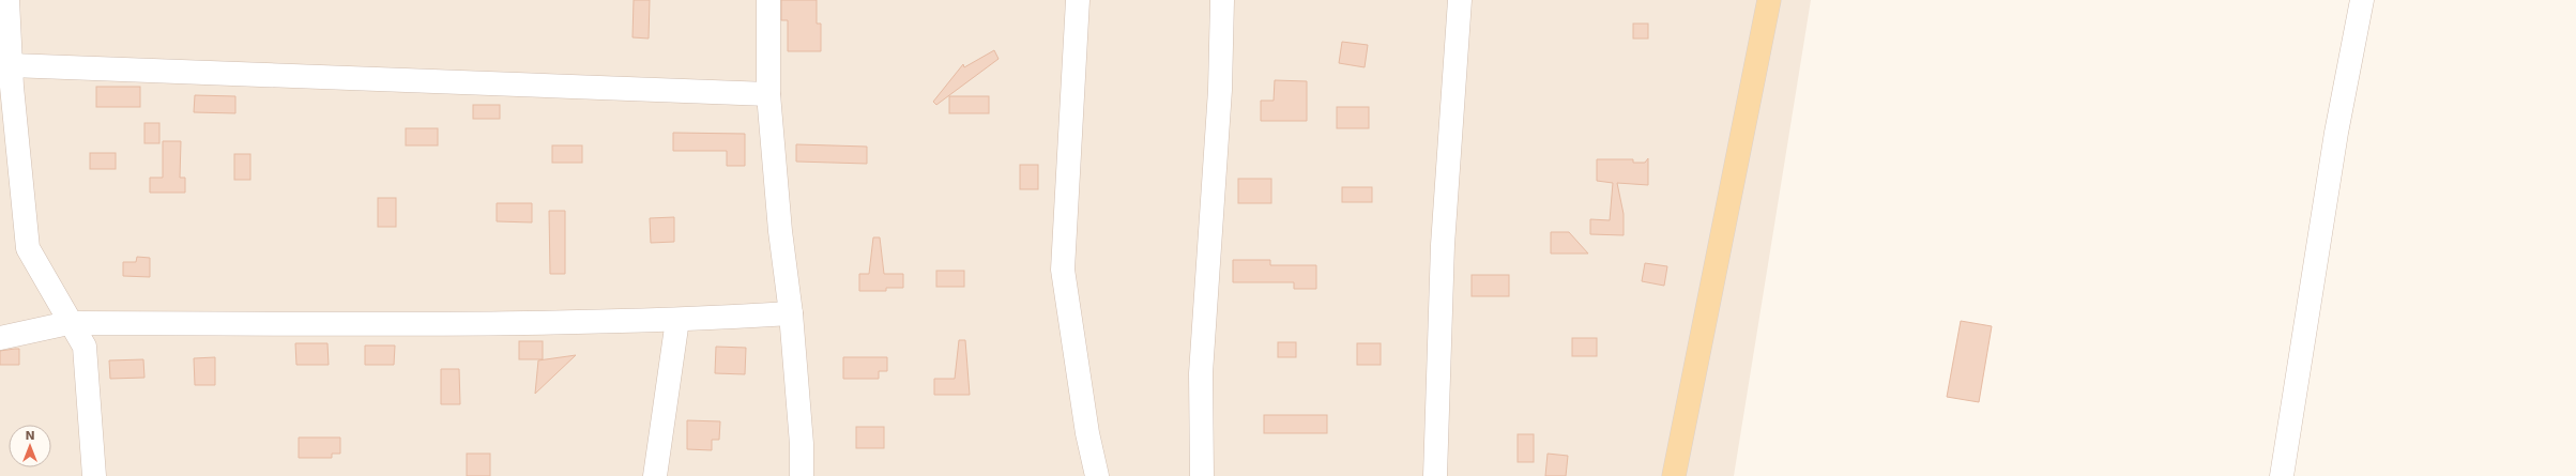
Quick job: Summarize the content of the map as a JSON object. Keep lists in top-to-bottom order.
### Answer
{
  "north": "top"
}
